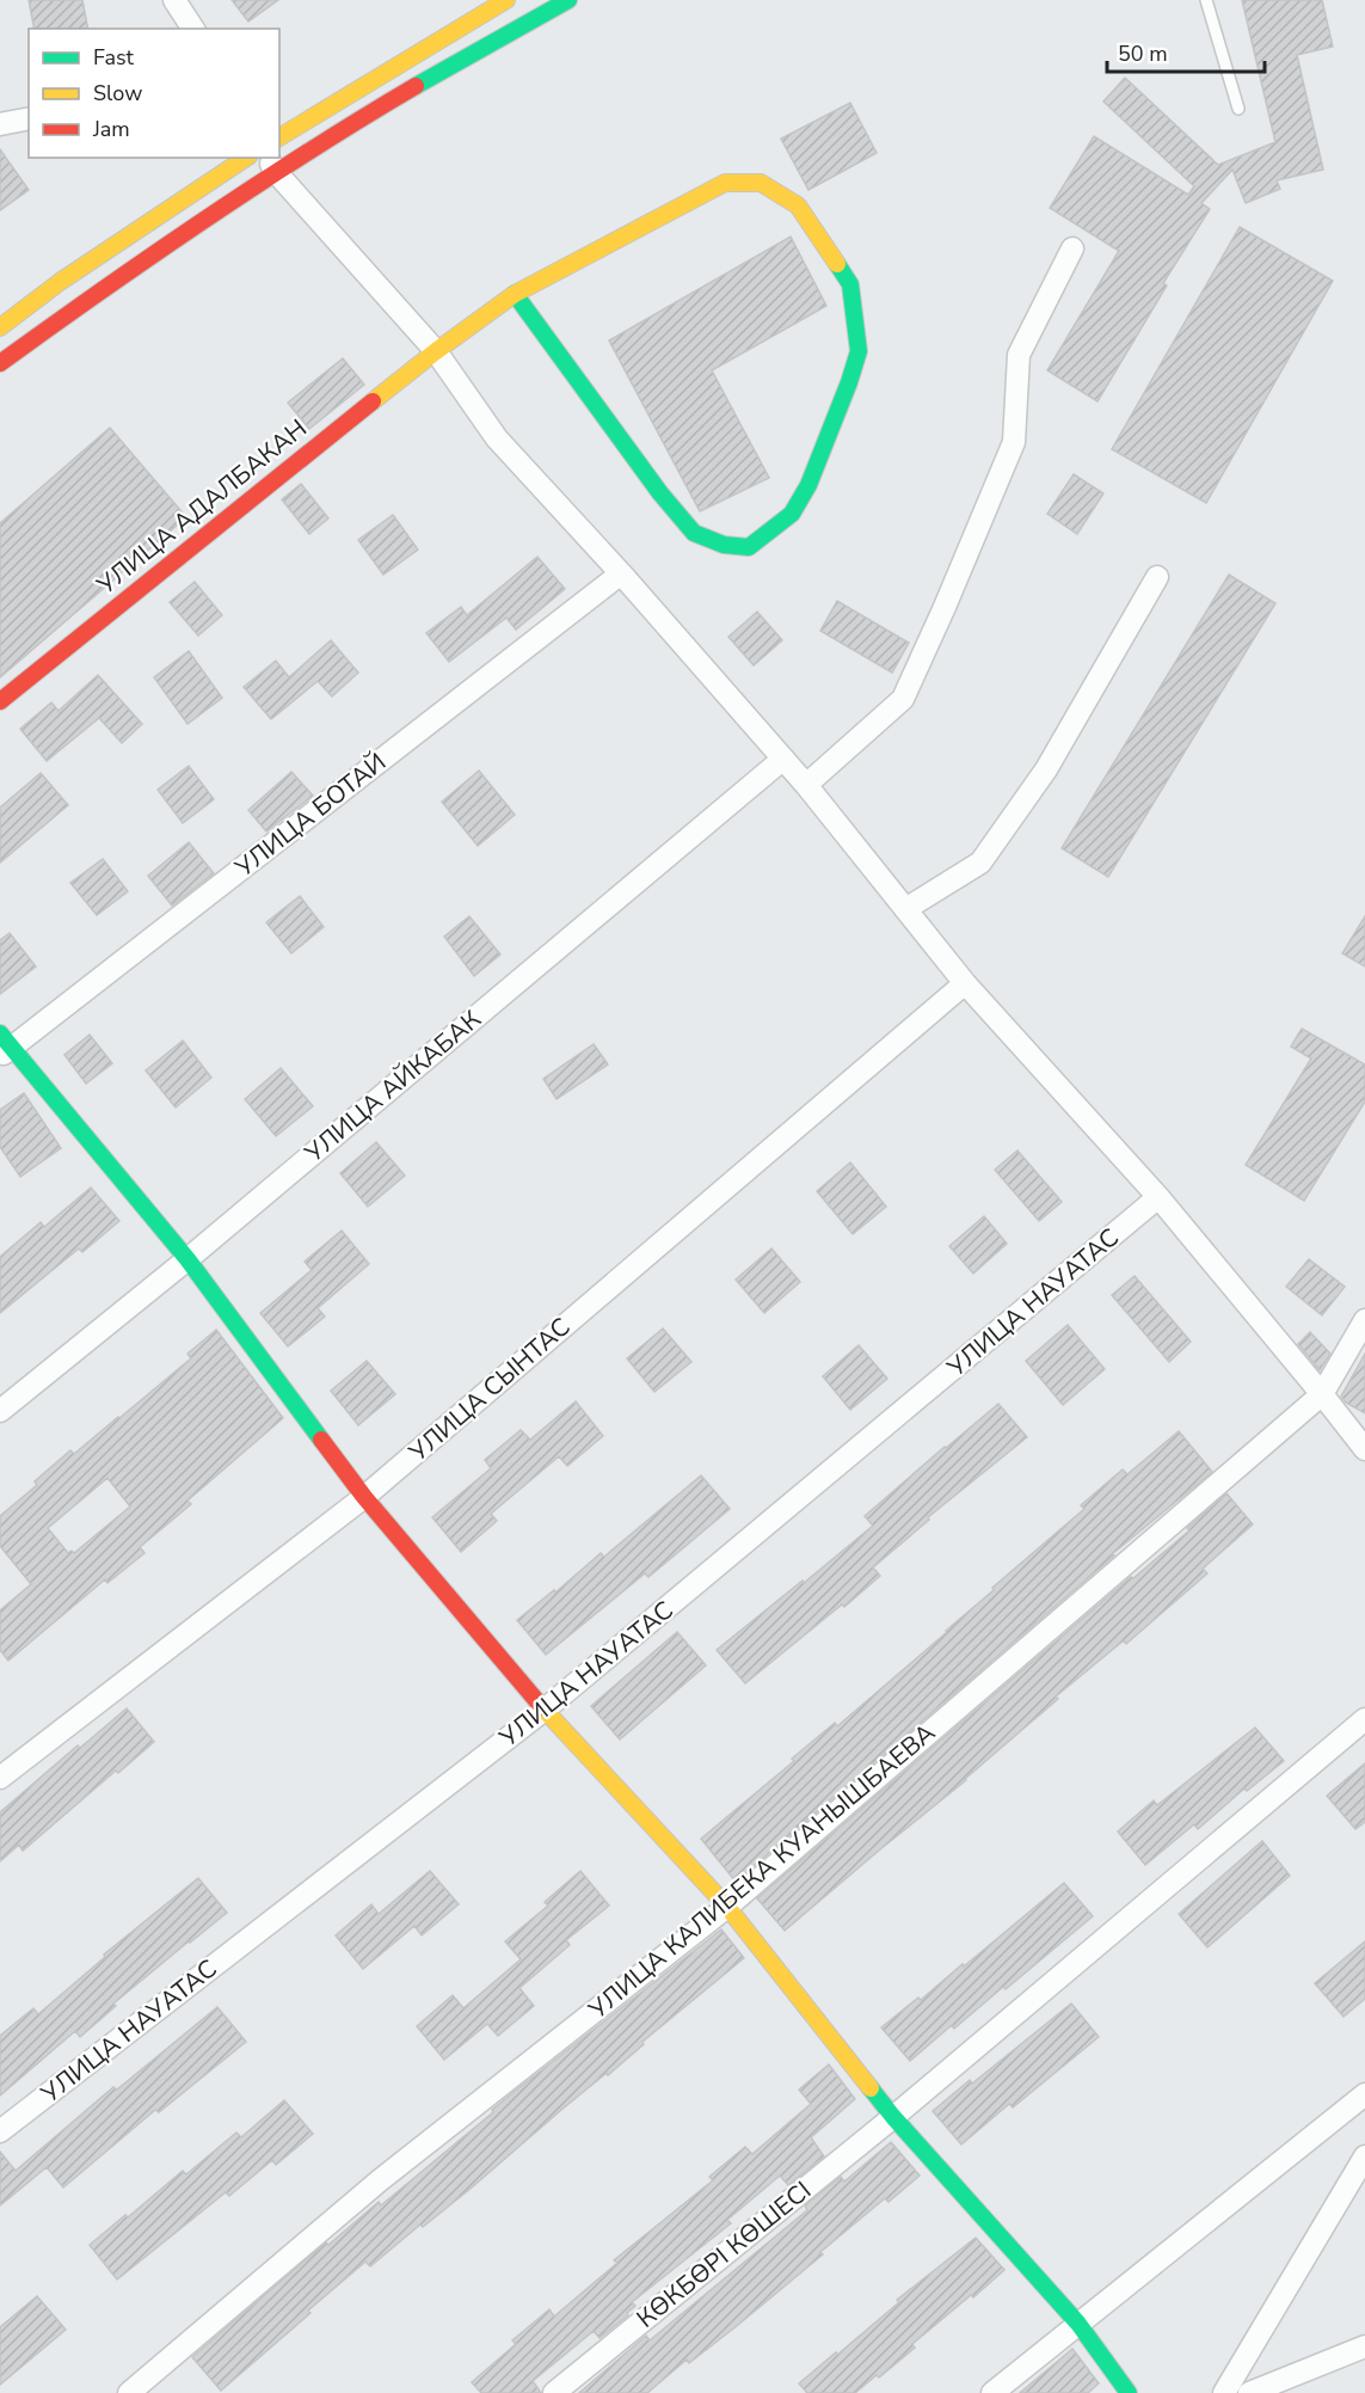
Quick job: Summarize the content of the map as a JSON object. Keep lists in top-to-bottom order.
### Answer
{
  "streets": {
    "street": [
      "УЛИЦА АДАЛБАКАН",
      "УЛИЦА БОТАЙ",
      "УЛИЦА АЙКАБАК",
      "УЛИЦА НАУАТАС",
      "УЛИЦА СЫНТАС",
      "УЛИЦА КАЛИБЕКА КУАНЫШБАЕВА",
      "КӨКБӨРІ КӨШЕСІ"
    ]
  },
  "legend": ["Fast", "Slow", "Jam"],
  "scale_bar": "50 m"
}
